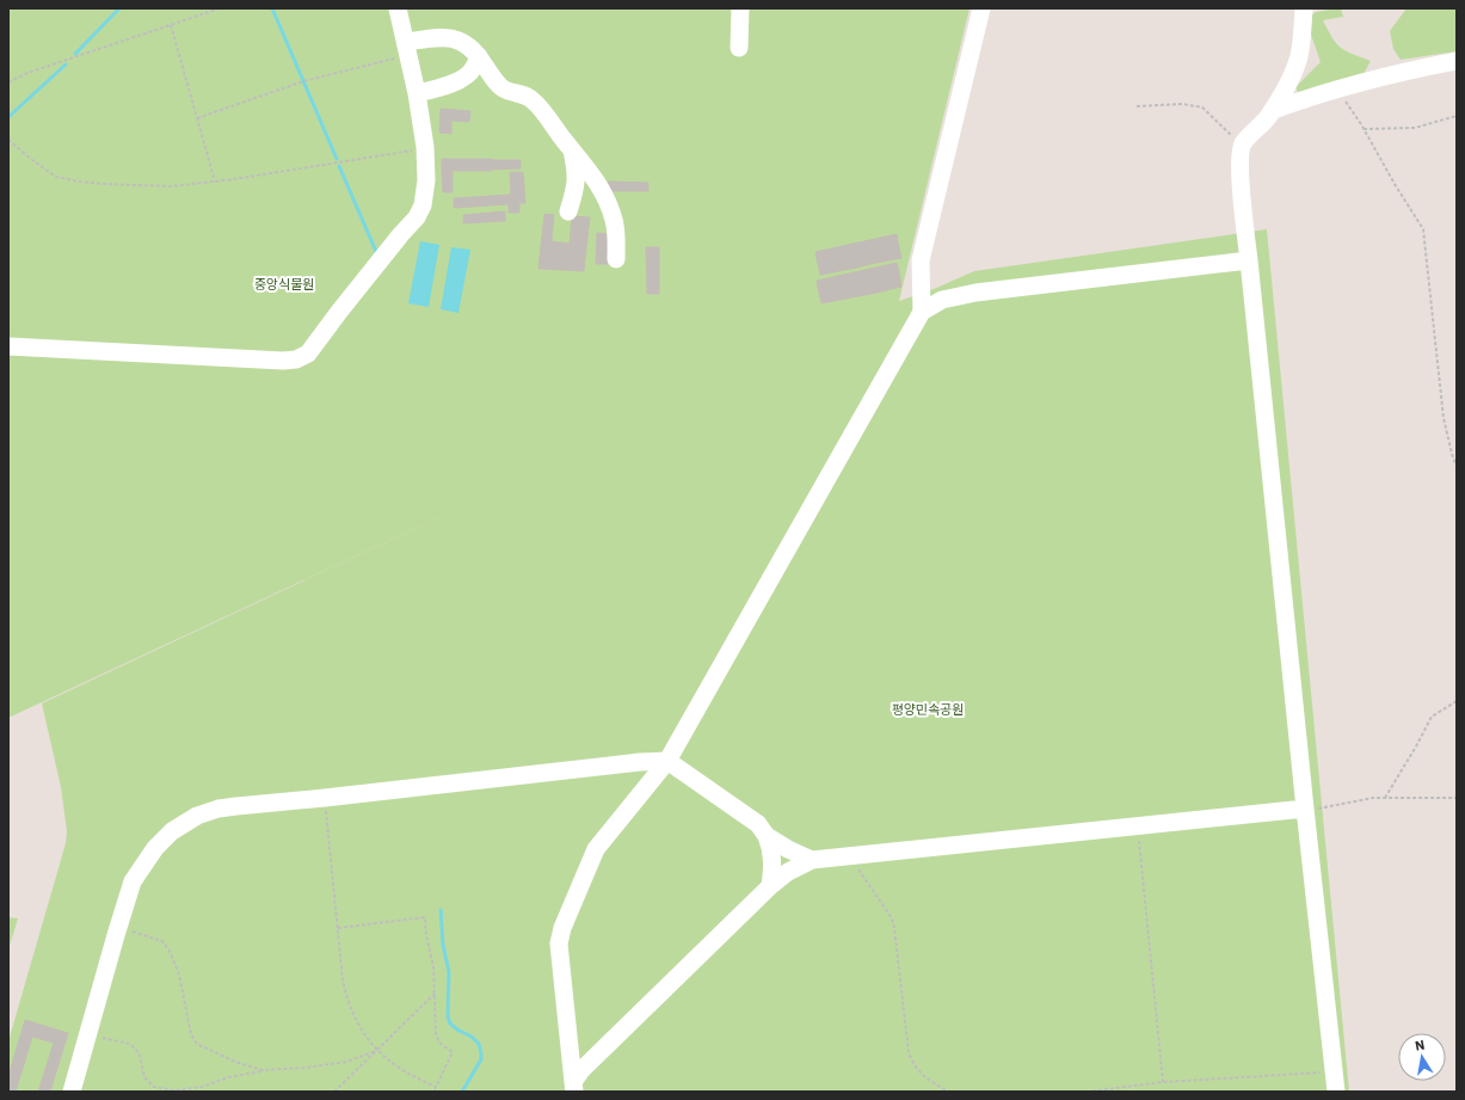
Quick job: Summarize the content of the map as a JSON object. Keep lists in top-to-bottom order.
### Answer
{
  "parks": ["중앙식물원", "평양민속공원"],
  "north": "top"
}
